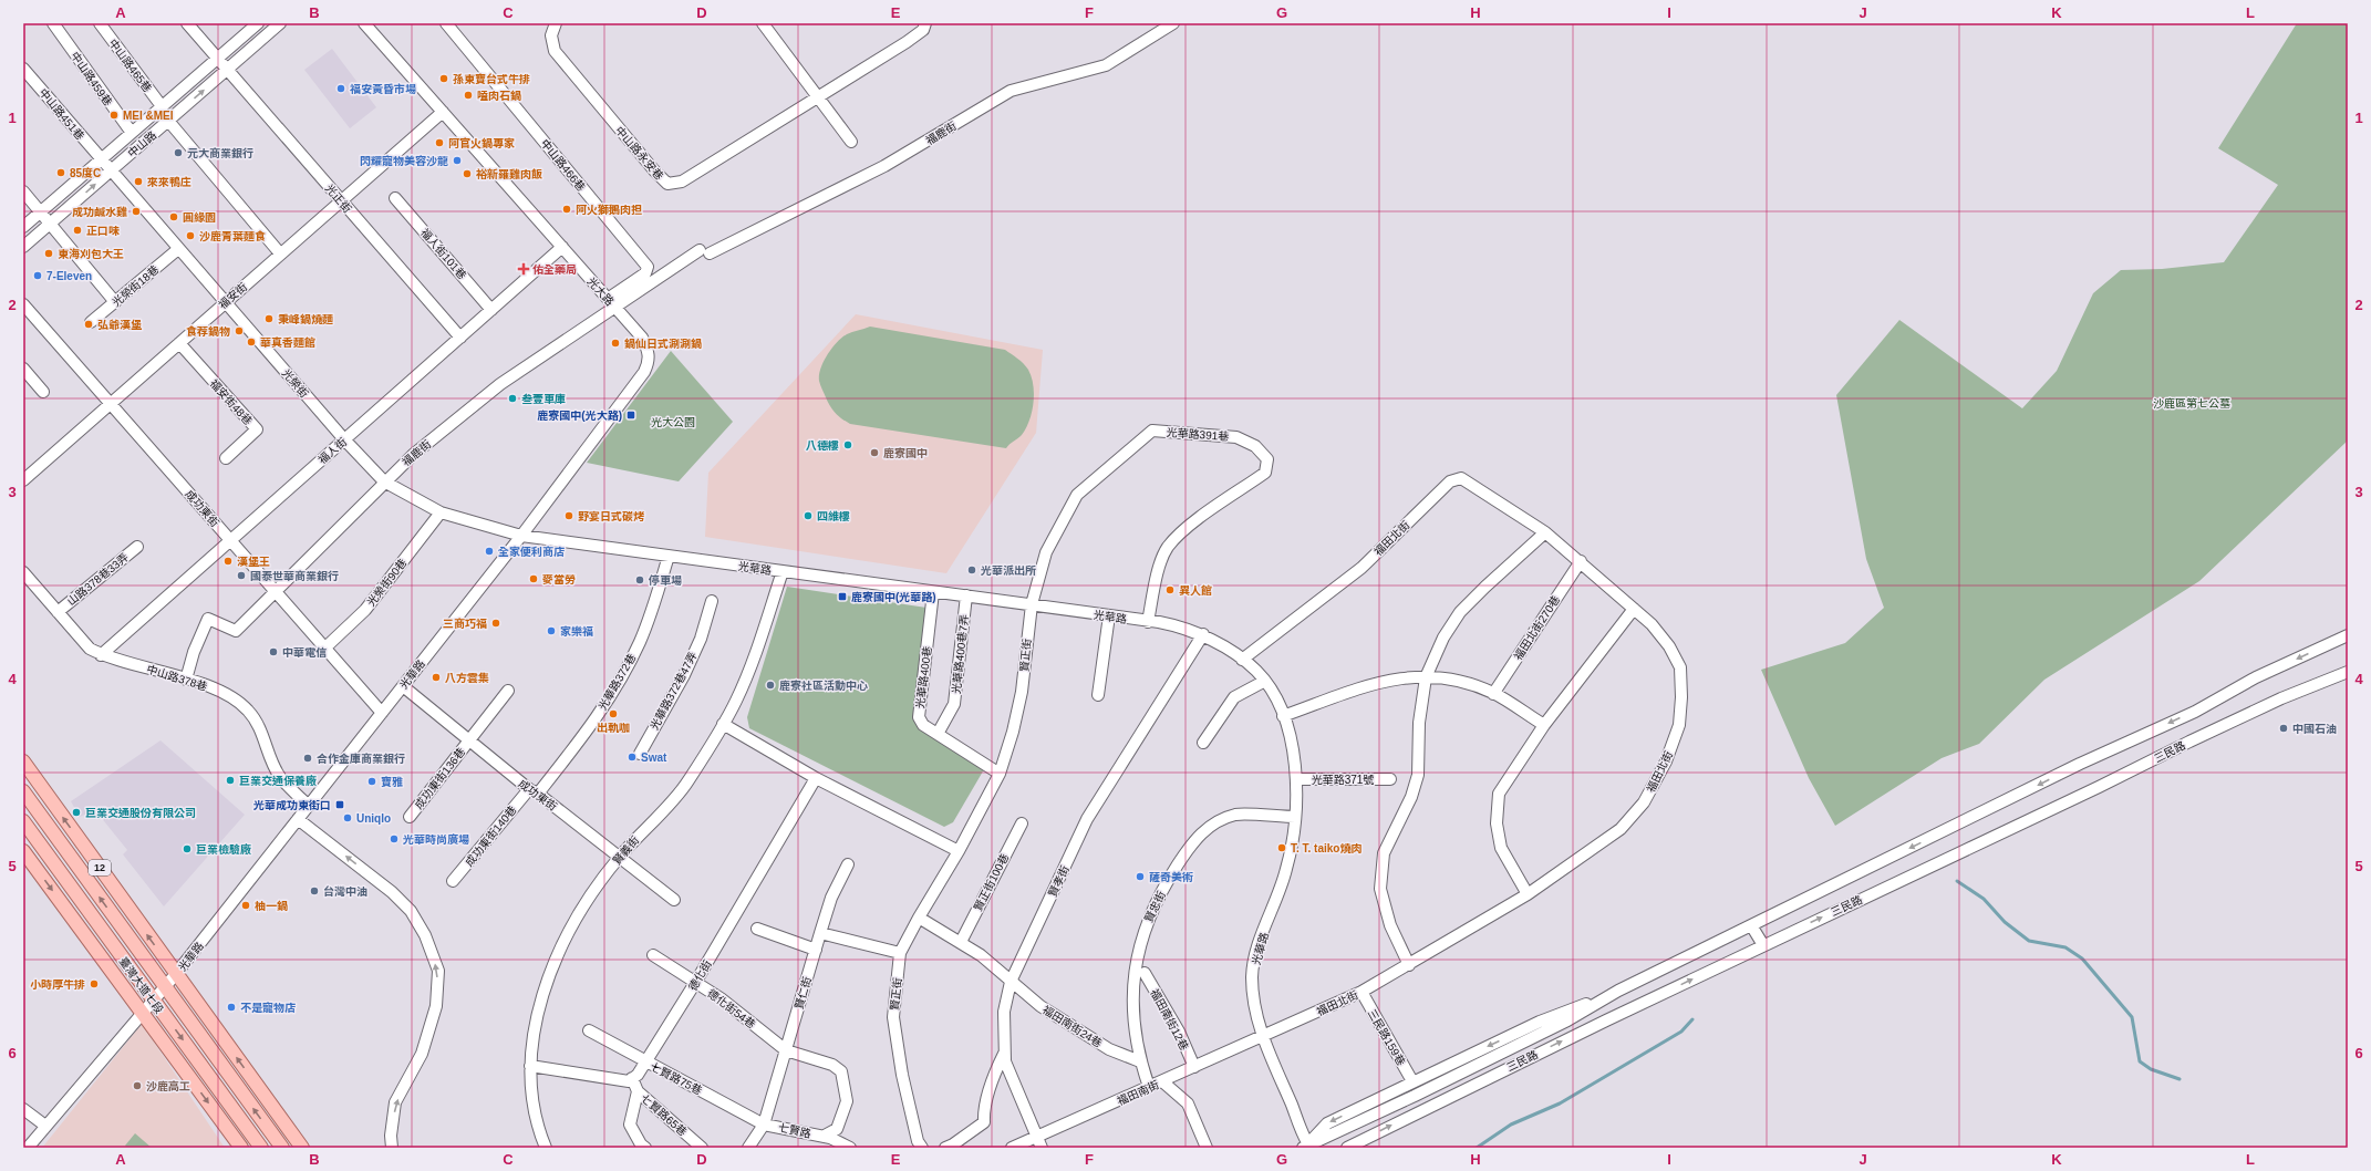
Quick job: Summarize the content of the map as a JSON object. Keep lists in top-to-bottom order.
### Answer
{
  "streets": {
    "main road": ["12", "臺灣大道七段"],
    "street": [
      "中山路465巷",
      "中山路459巷",
      "中山路451巷",
      "福鹿街",
      "中山路",
      "中山路永安巷",
      "中山路466巷",
      "光正街",
      "福人街101巷",
      "光榮街18巷",
      "光大路",
      "福安街",
      "光榮街",
      "福安街48巷",
      "光華路391巷",
      "福人街",
      "成功東街",
      "福田北街",
      "光華路",
      "山路378巷33弄",
      "光榮街90巷",
      "福田北街270巷",
      "光華路400巷7弄",
      "賢正街",
      "中山路378巷",
      "光華路400巷",
      "光華路372巷",
      "光華路372巷47弄",
      "三民路",
      "成功東街136巷",
      "光華路371號",
      "成功東街140巷",
      "賢義街",
      "賢孝街",
      "賢正街100巷",
      "賢忠街",
      "德化街",
      "賢仁街",
      "德化街54巷",
      "福田南街12巷",
      "福田南街24巷",
      "三民路159巷",
      "七賢路75巷",
      "福田南街",
      "七賢路65巷",
      "七賢路"
    ]
  },
  "crossings": [
    ["中山路465巷", "中山路"],
    ["中山路459巷", "中山路"],
    ["中山路451巷", "中山路"],
    ["中山路451巷", "光榮街"],
    ["福鹿街", "光大路"],
    ["福鹿街", "光榮街"],
    ["福鹿街", "成功東街"],
    ["福鹿街", "中山路378巷"],
    ["中山路", "光正街"],
    ["中山路", "光榮街"],
    ["中山路466巷", "光大路"],
    ["光正街", "福安街"],
    ["光正街", "福人街"],
    ["福人街101巷", "福人街"],
    ["光榮街18巷", "光榮街"],
    ["光大路", "福安街"],
    ["光大路", "光榮街"],
    ["光大路", "福人街"],
    ["光大路", "光華路"],
    ["福安街", "光榮街"],
    ["福安街", "福安街48巷"],
    ["福安街", "成功東街"],
    ["光榮街", "福人街"],
    ["光榮街", "光華路"],
    ["光榮街", "光榮街90巷"],
    ["光華路391巷", "光華路"],
    ["光華路391巷", "賢正街"],
    ["福人街", "成功東街"],
    ["福人街", "中山路378巷"],
    ["成功東街", "光華路"],
    ["成功東街", "光榮街90巷"],
    ["成功東街", "光華路372巷"],
    ["成功東街", "成功東街136巷"],
    ["成功東街", "成功東街140巷"],
    ["成功東街", "賢義街"],
    ["福田北街", "光華路"],
    ["福田北街", "福田北街270巷"],
    ["福田北街", "三民路159巷"],
    ["福田北街", "福田南街"],
    ["光華路", "光華路400巷7弄"],
    ["光華路", "賢正街"],
    ["光華路", "中山路378巷"],
    ["光華路", "光華路400巷"],
    ["光華路", "光華路372巷"],
    ["光華路", "三民路"],
    ["光華路", "光華路371號"],
    ["光華路", "賢義街"],
    ["光華路", "12"],
    ["光華路", "賢孝街"],
    ["光華路", "賢忠街"],
    ["光華路", "臺灣大道七段"],
    ["光華路", "福田南街"],
    ["山路378巷33弄", "中山路378巷"],
    ["光華路400巷7弄", "光華路400巷"],
    ["賢正街", "光華路400巷"],
    ["光華路372巷", "成功東街140巷"],
    ["三民路", "三民路159巷"],
    ["12", "臺灣大道七段"],
    ["賢孝街", "福田南街24巷"],
    ["賢孝街", "福田南街"],
    ["賢忠街", "福田南街24巷"],
    ["賢忠街", "福田南街"],
    ["德化街", "德化街54巷"],
    ["德化街", "七賢路75巷"],
    ["德化街", "七賢路65巷"],
    ["賢仁街", "德化街54巷"],
    ["賢仁街", "七賢路75巷"],
    ["賢仁街", "七賢路"],
    ["福田南街12巷", "福田南街"],
    ["七賢路75巷", "七賢路"]
  ],
  "parks": ["沙鹿區第七公墓", "光大公園"],
  "places": {
    "other": [
      "孫東寶台式牛排",
      "福安黃昏市場",
      "嗑肉石鍋",
      "MEI &MEI",
      "阿官火鍋專家",
      "元大商業銀行",
      "閃耀寵物美容沙龍",
      "85度C",
      "裕新羅雞肉飯",
      "來來鴨庄",
      "阿火獅鵝肉担",
      "成功鹹水雞",
      "圓緣園",
      "正口味",
      "沙鹿青葉麵食",
      "東海刈包大王",
      "7-Eleven",
      "秉峰鍋燒麵",
      "弘爺漢堡",
      "食荐鍋物",
      "華真香麵館",
      "鍋仙日式涮涮鍋",
      "叁壹車庫",
      "八德樓",
      "鹿寮國中",
      "野宴日式碳烤",
      "四維樓",
      "全家便利商店",
      "漢堡王",
      "光華派出所",
      "國泰世華商業銀行",
      "麥當勞",
      "停車場",
      "異人館",
      "三商巧福",
      "家樂福",
      "中華電信",
      "八方雲集",
      "鹿寮社區活動中心",
      "出軌咖",
      "中國石油",
      "Swat",
      "合作金庫商業銀行",
      "巨業交通保養廠",
      "寶雅",
      "巨業交通股份有限公司",
      "Uniqlo",
      "光華時尚廣場",
      "T. T. taiko燒肉",
      "巨業檢驗廠",
      "薩奇美術",
      "台灣中油",
      "柚一鍋",
      "小時厚牛排",
      "不是寵物店",
      "沙鹿高工"
    ],
    "health": ["佑全藥局"],
    "transit": ["鹿寮國中(光大路)", "鹿寮國中(光華路)", "光華成功東街口"]
  },
  "grid": {
    "columns": [
      "A",
      "B",
      "C",
      "D",
      "E",
      "F",
      "G",
      "H",
      "I",
      "J",
      "K",
      "L"
    ],
    "rows": [
      "1",
      "2",
      "3",
      "4",
      "5",
      "6"
    ]
  }
}
